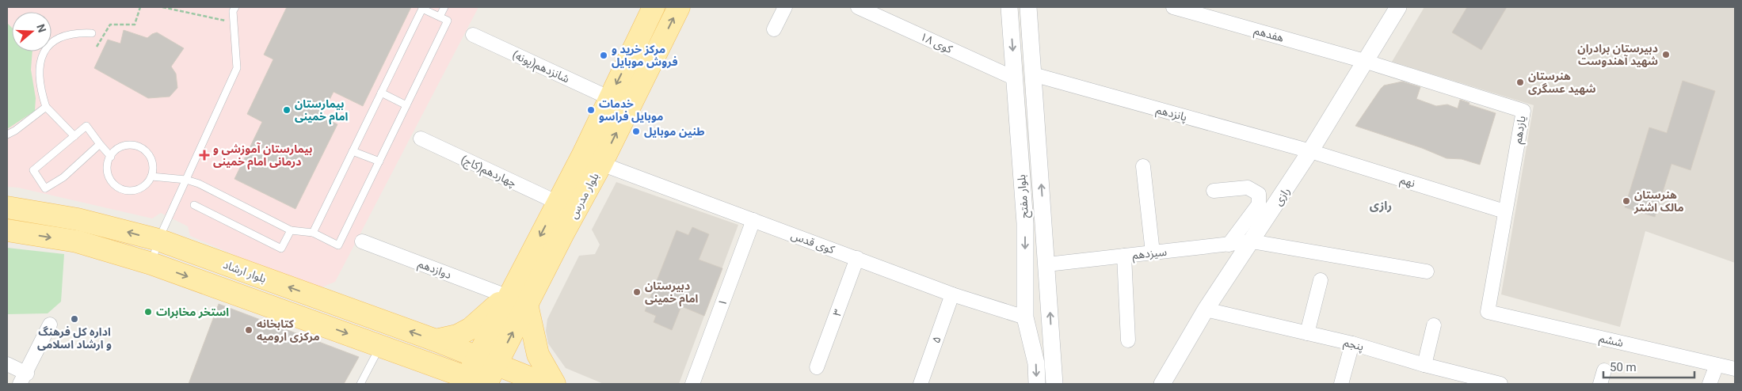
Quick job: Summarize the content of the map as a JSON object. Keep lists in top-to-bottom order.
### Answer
{
  "streets": {
    "main road": ["بلوار مدرس", "بلوار ارشاد"],
    "street": [
      "هفدهم",
      "کوی ۱۸",
      "شانزدهم(پونه)",
      "پانزدهم",
      "یازدهم",
      "چهاردهم(کاج)",
      "نهم",
      "بلوار مفتح",
      "رازی",
      "کوی قدس",
      "سیزدهم",
      "دوازدهم",
      "۱",
      "۳",
      "۵",
      "ششم",
      "پنجم"
    ]
  },
  "crossings": [
    ["هفدهم", "یازدهم"],
    ["هفدهم", "رازی"],
    ["کوی ۱۸", "بلوار مفتح"],
    ["شانزدهم(پونه)", "بلوار مدرس"],
    ["پانزدهم", "نهم"],
    ["پانزدهم", "بلوار مفتح"],
    ["پانزدهم", "رازی"],
    ["یازدهم", "نهم"],
    ["یازدهم", "رازی"],
    ["یازدهم", "ششم"],
    ["چهاردهم(کاج)", "بلوار مدرس"],
    ["نهم", "رازی"],
    ["بلوار مدرس", "کوی قدس"],
    ["بلوار مدرس", "دوازدهم"],
    ["بلوار مدرس", "بلوار ارشاد"],
    ["بلوار مفتح", "کوی قدس"],
    ["بلوار مفتح", "سیزدهم"],
    ["رازی", "سیزدهم"],
    ["رازی", "پنجم"],
    ["کوی قدس", "۱"],
    ["کوی قدس", "۳"],
    ["کوی قدس", "۵"]
  ],
  "districts": ["رازی"],
  "places": {
    "other": [
      "دبیرستان برادران شهید آهندوست",
      "مرکز خرید و فروش موبایل",
      "هنرستان شهید عسگری",
      "بیمارستان امام خمینی",
      "خدمات موبایل فراسو",
      "طنین موبایل",
      "هنرستان مالک اشتر",
      "دبیرستان امام خمینی",
      "استخر مخابرات",
      "اداره کل فرهنگ و ارشاد اسلامی",
      "کتابخانه مرکزی ارومیه"
    ],
    "health": ["بیمارستان آموزشی و درمانی امام خمینی"]
  },
  "scale_bar": "50 m",
  "north": "right"
}
